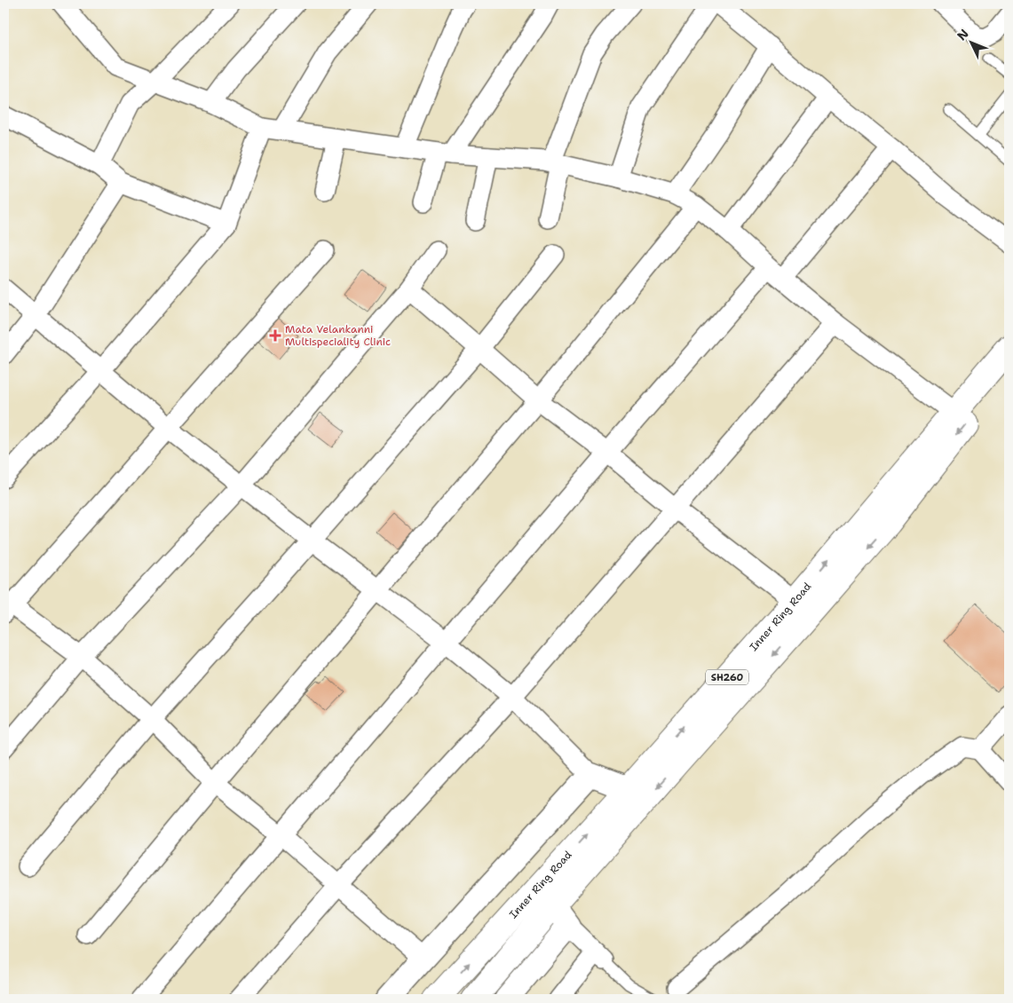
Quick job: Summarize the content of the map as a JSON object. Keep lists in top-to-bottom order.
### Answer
{
  "streets": {
    "highway": ["Inner Ring Road", "SH260"]
  },
  "places": {
    "health": ["Mata Velankanni Multispeciality Clinic"]
  },
  "north": "top left"
}
